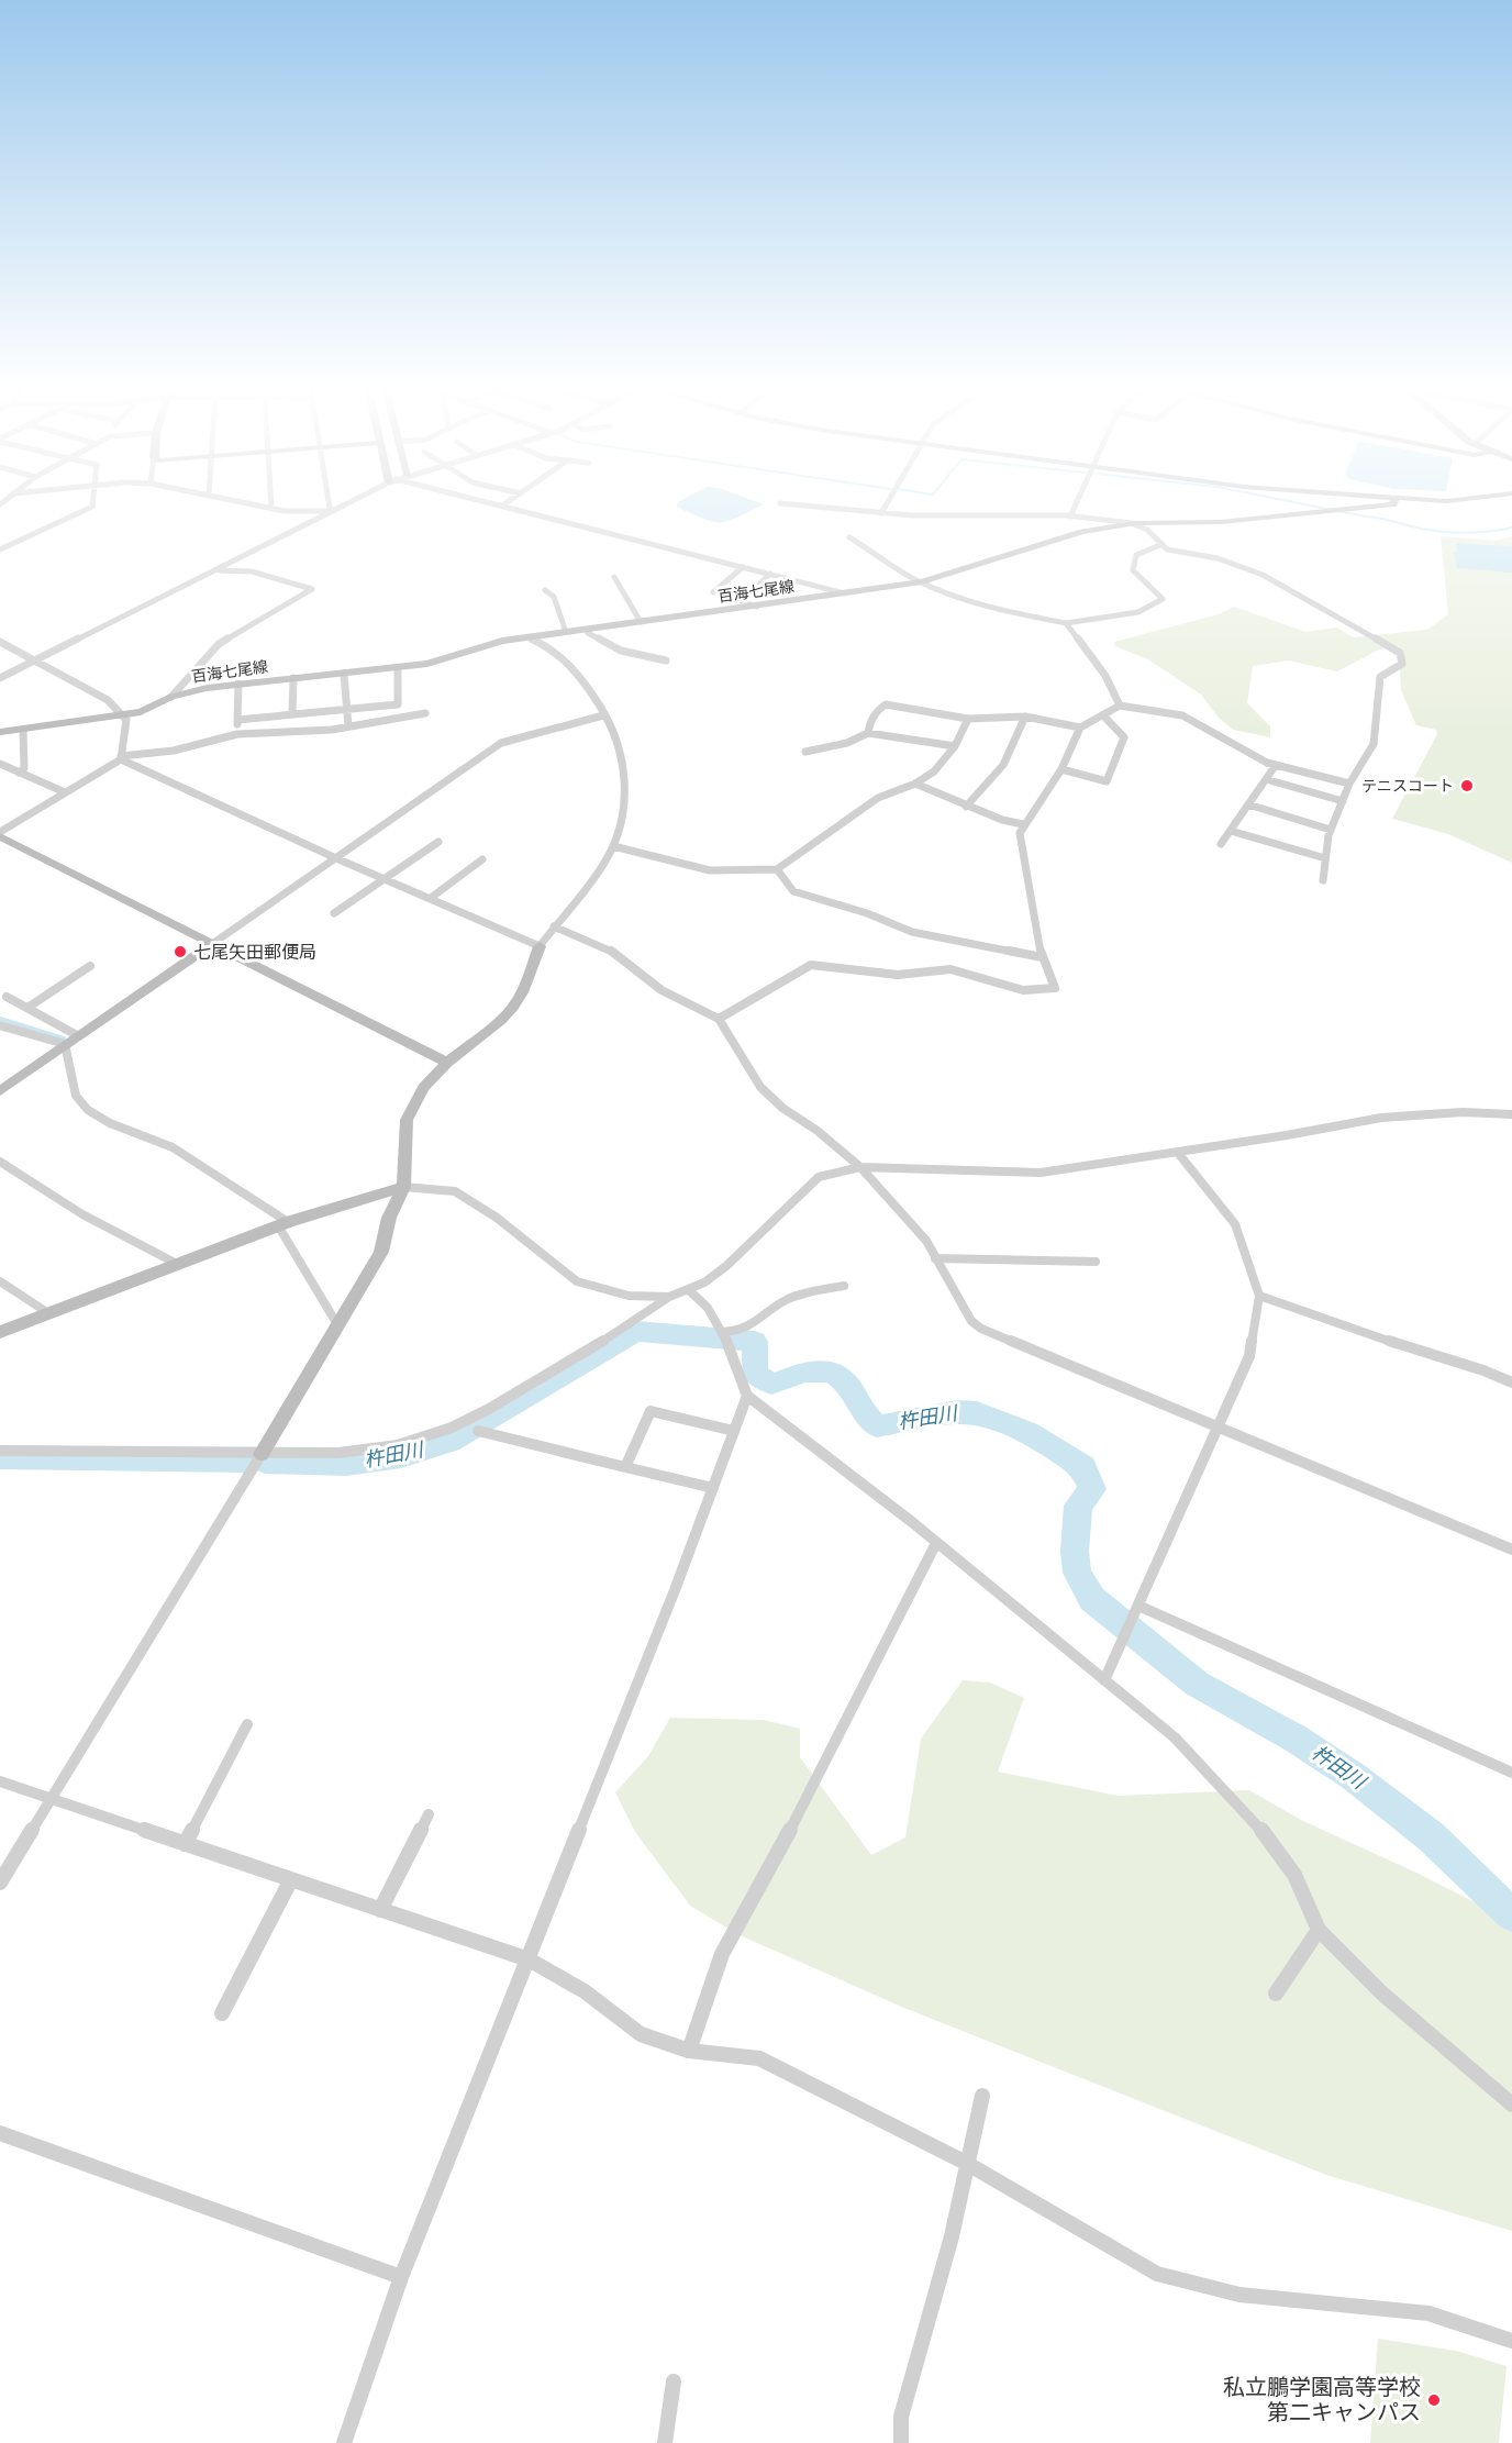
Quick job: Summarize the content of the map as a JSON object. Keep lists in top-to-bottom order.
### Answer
{
  "streets": {
    "street": ["百海七尾線"]
  },
  "water": ["杵田川"],
  "places": ["テニスコート", "七尾矢田郵便局", "私立鵬学園高等学校 第二キャンパス"]
}
